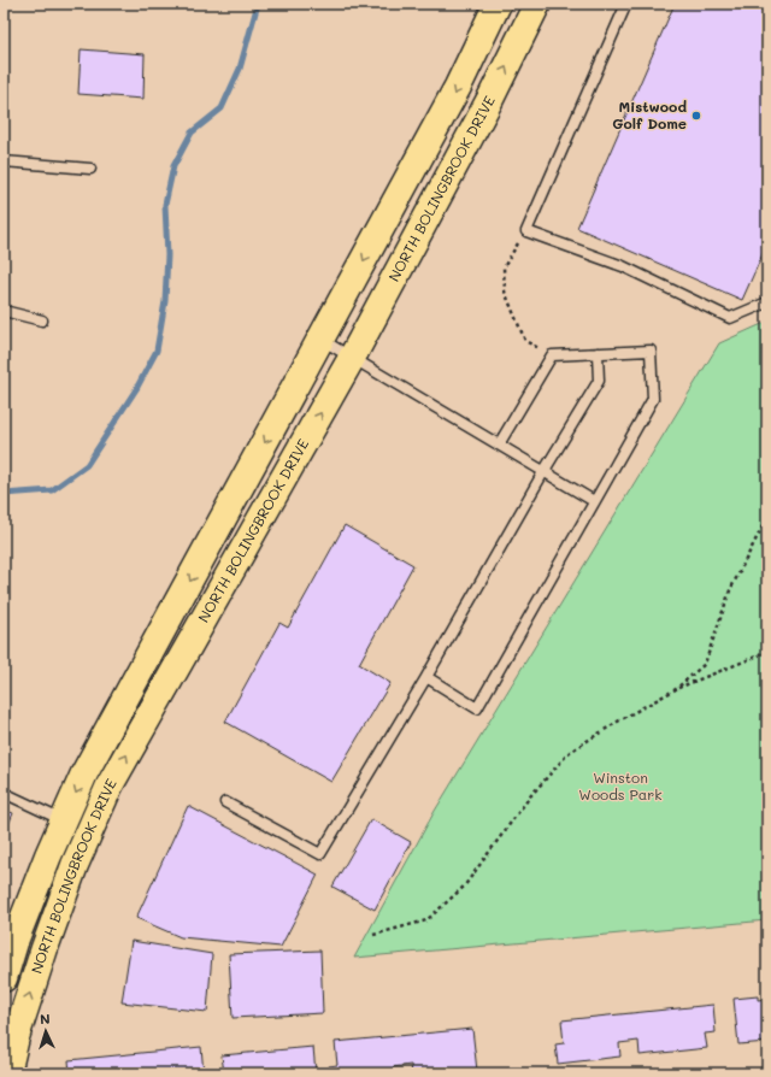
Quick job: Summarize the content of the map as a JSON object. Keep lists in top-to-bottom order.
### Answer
{
  "streets": {
    "main road": ["NORTH BOLINGBROOK DRIVE"]
  },
  "parks": ["Winston Woods Park"],
  "places": ["Mistwood Golf Dome"],
  "north": "top"
}
